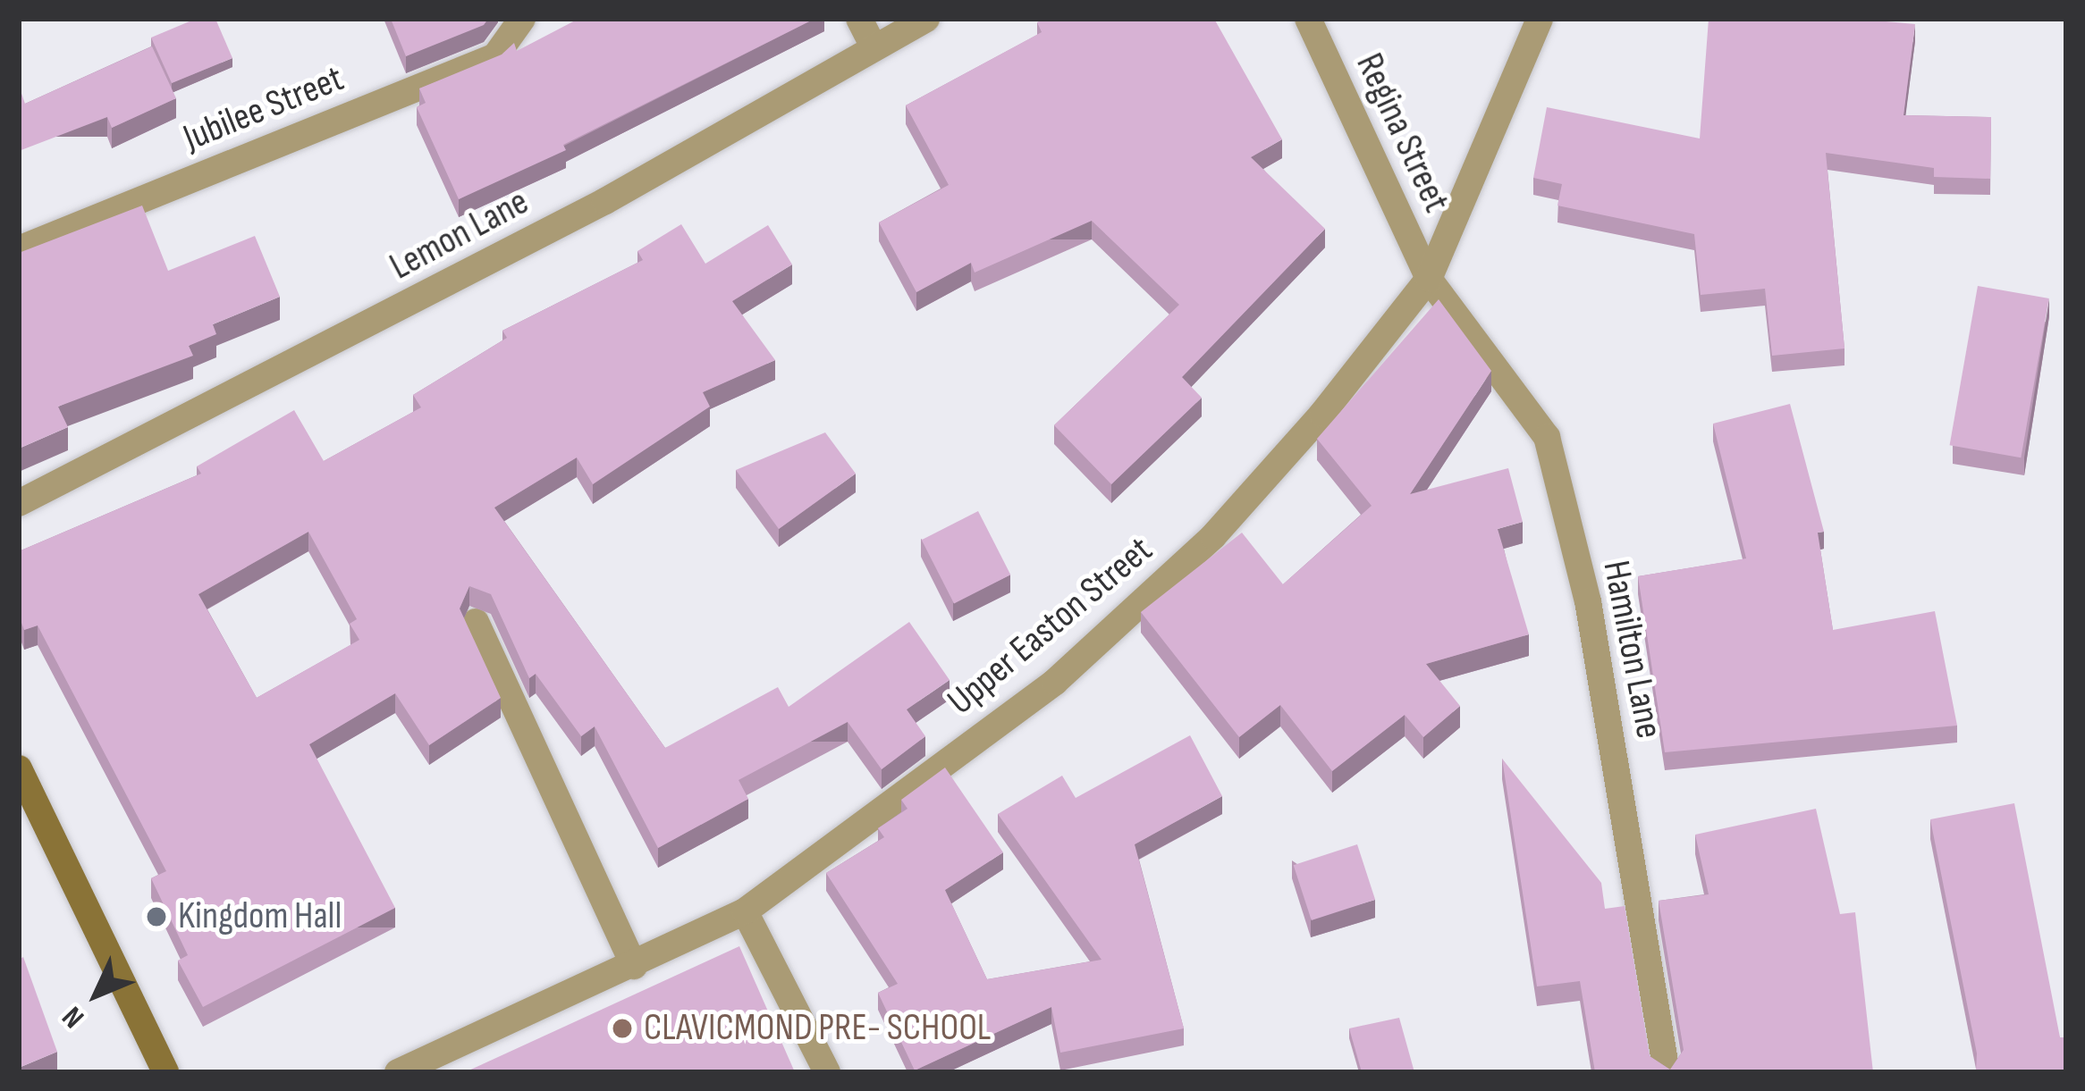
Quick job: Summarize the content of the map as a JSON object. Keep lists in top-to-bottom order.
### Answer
{
  "streets": {
    "street": [
      "Jubilee Street",
      "Regina Street",
      "Lemon Lane",
      "Upper Easton Street",
      "Hamilton Lane"
    ]
  },
  "crossings": [
    ["Regina Street", "Upper Easton Street"],
    ["Regina Street", "Hamilton Lane"],
    ["Upper Easton Street", "Hamilton Lane"]
  ],
  "places": ["Kingdom Hall", "CLAVICMOND PRE- SCHOOL"],
  "north": "bottom left"
}
